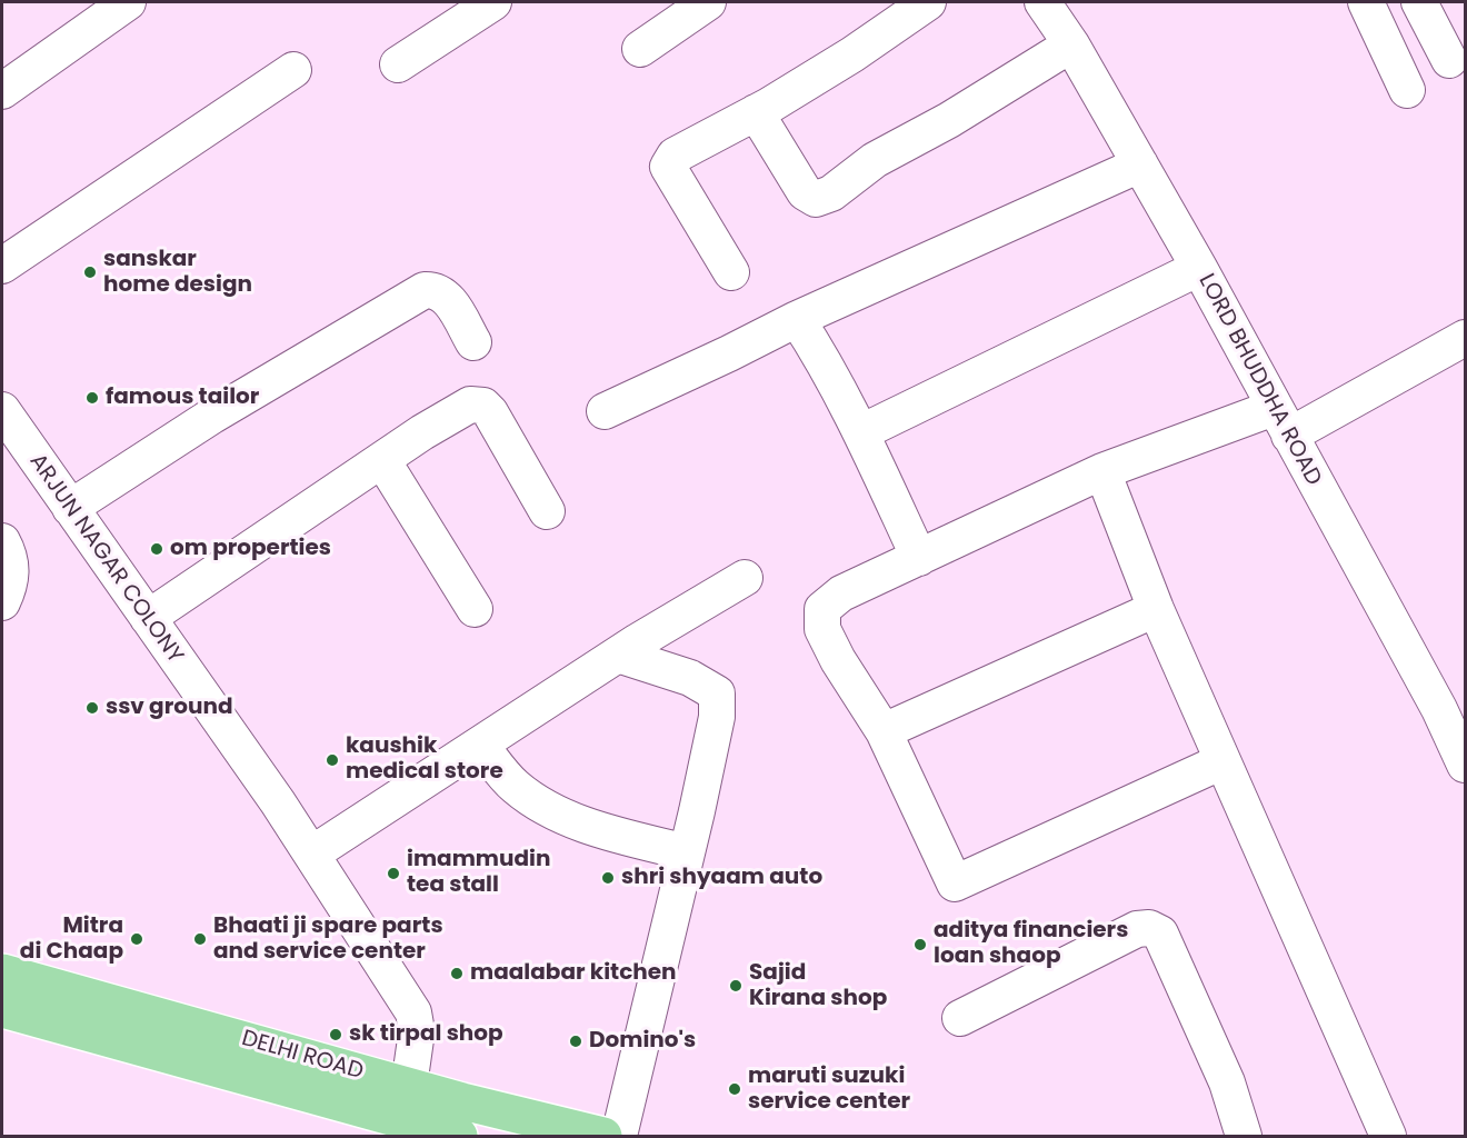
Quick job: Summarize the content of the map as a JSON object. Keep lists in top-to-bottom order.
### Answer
{
  "streets": {
    "main road": ["DELHI ROAD"],
    "street": ["LORD BHUDDHA ROAD", "ARJUN NAGAR COLONY"]
  },
  "crossings": [
    ["ARJUN NAGAR COLONY", "DELHI ROAD"]
  ],
  "places": [
    "sanskar home design",
    "famous tailor",
    "om properties",
    "ssv ground",
    "kaushik medical store",
    "imammudin tea stall",
    "shri shyaam auto",
    "Mitra di Chaap",
    "Bhaati ji spare parts and service center",
    "aditya financiers loan shaop",
    "maalabar kitchen",
    "Sajid Kirana shop",
    "sk tirpal shop",
    "Domino's",
    "maruti suzuki service center"
  ]
}
